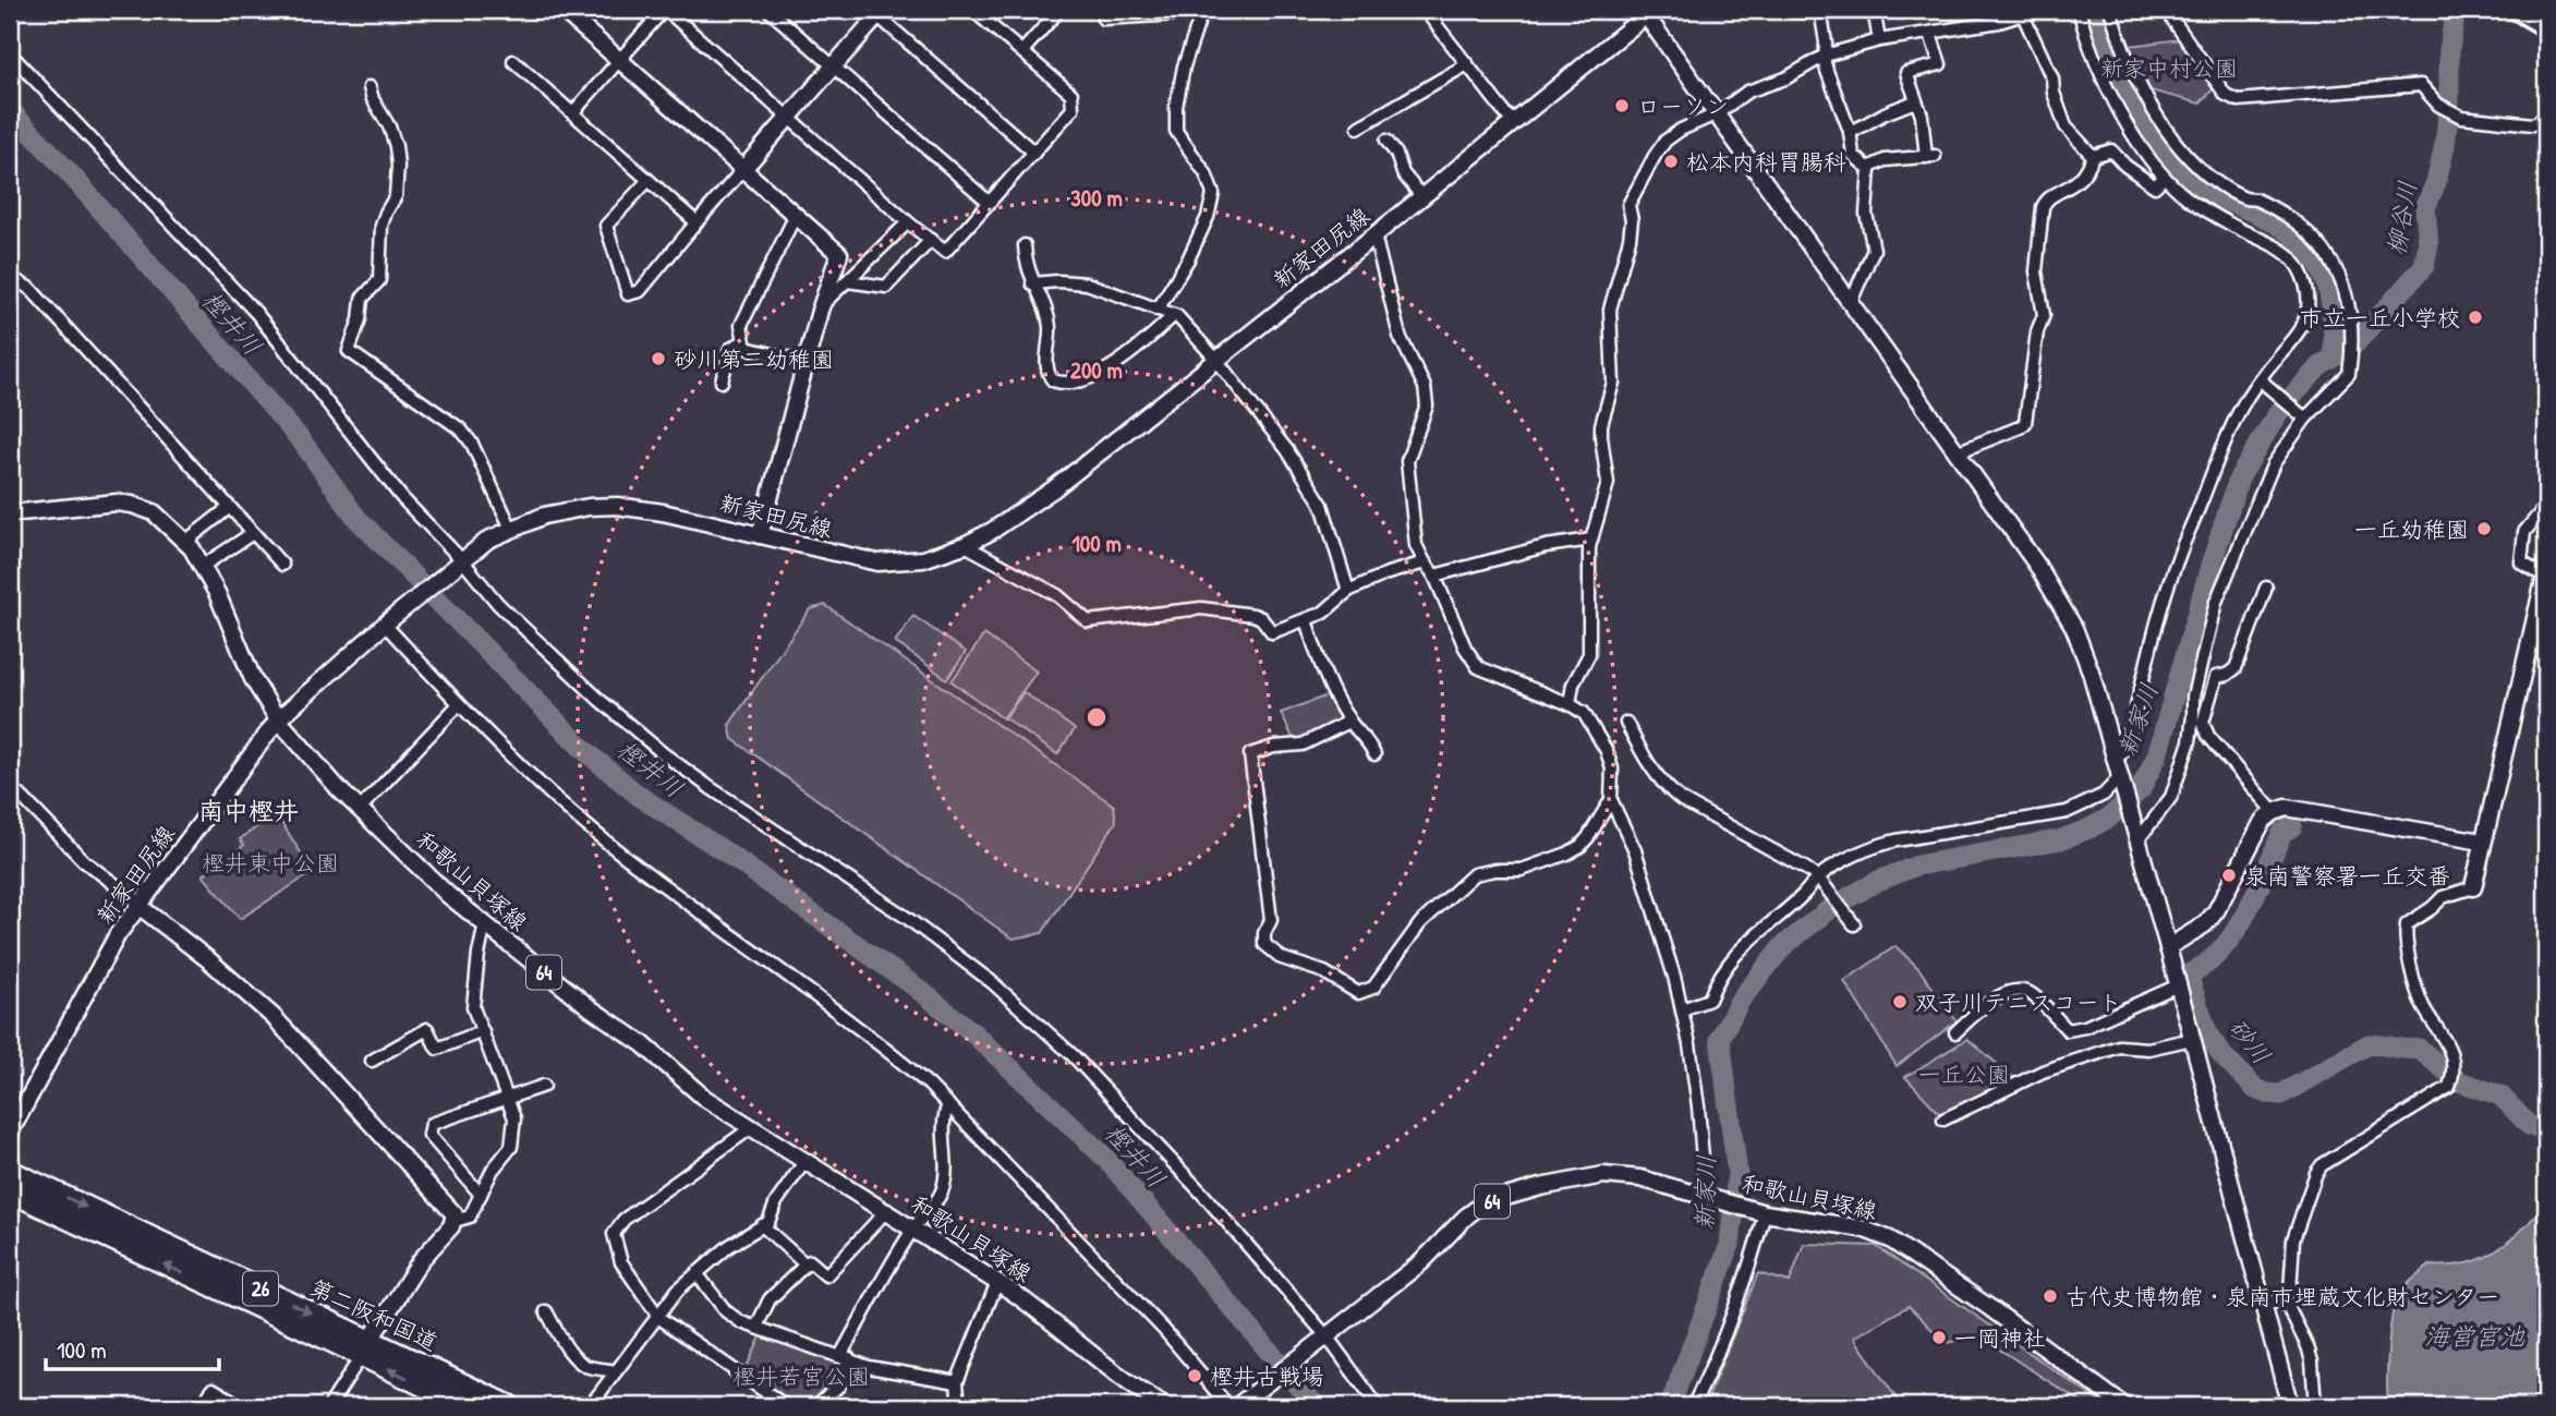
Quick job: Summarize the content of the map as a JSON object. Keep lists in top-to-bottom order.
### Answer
{
  "streets": {
    "highway": ["26", "第二阪和国道"],
    "main road": ["新家田尻線", "和歌山貝塚線", "64"]
  },
  "crossings": [
    ["新家田尻線", "和歌山貝塚線"]
  ],
  "districts": ["南中樫井"],
  "water": [
    "柳谷川",
    "樫井川",
    "新家川",
    "砂川",
    "海営宮池"
  ],
  "parks": [
    "新家中村公園",
    "樫井東中公園",
    "一丘公園",
    "樫井若宮公園"
  ],
  "places": [
    "ローソン",
    "松本内科胃腸科",
    "市立一丘小学校",
    "砂川第二幼稚園",
    "一丘幼稚園",
    "泉南警察署一丘交番",
    "双子川テニスコート",
    "古代史博物館・泉南市埋蔵文化財センター",
    "一岡神社",
    "樫井古戦場"
  ],
  "scale_bar": "100 m",
  "rings": ["300 m", "200 m", "100 m"]
}
